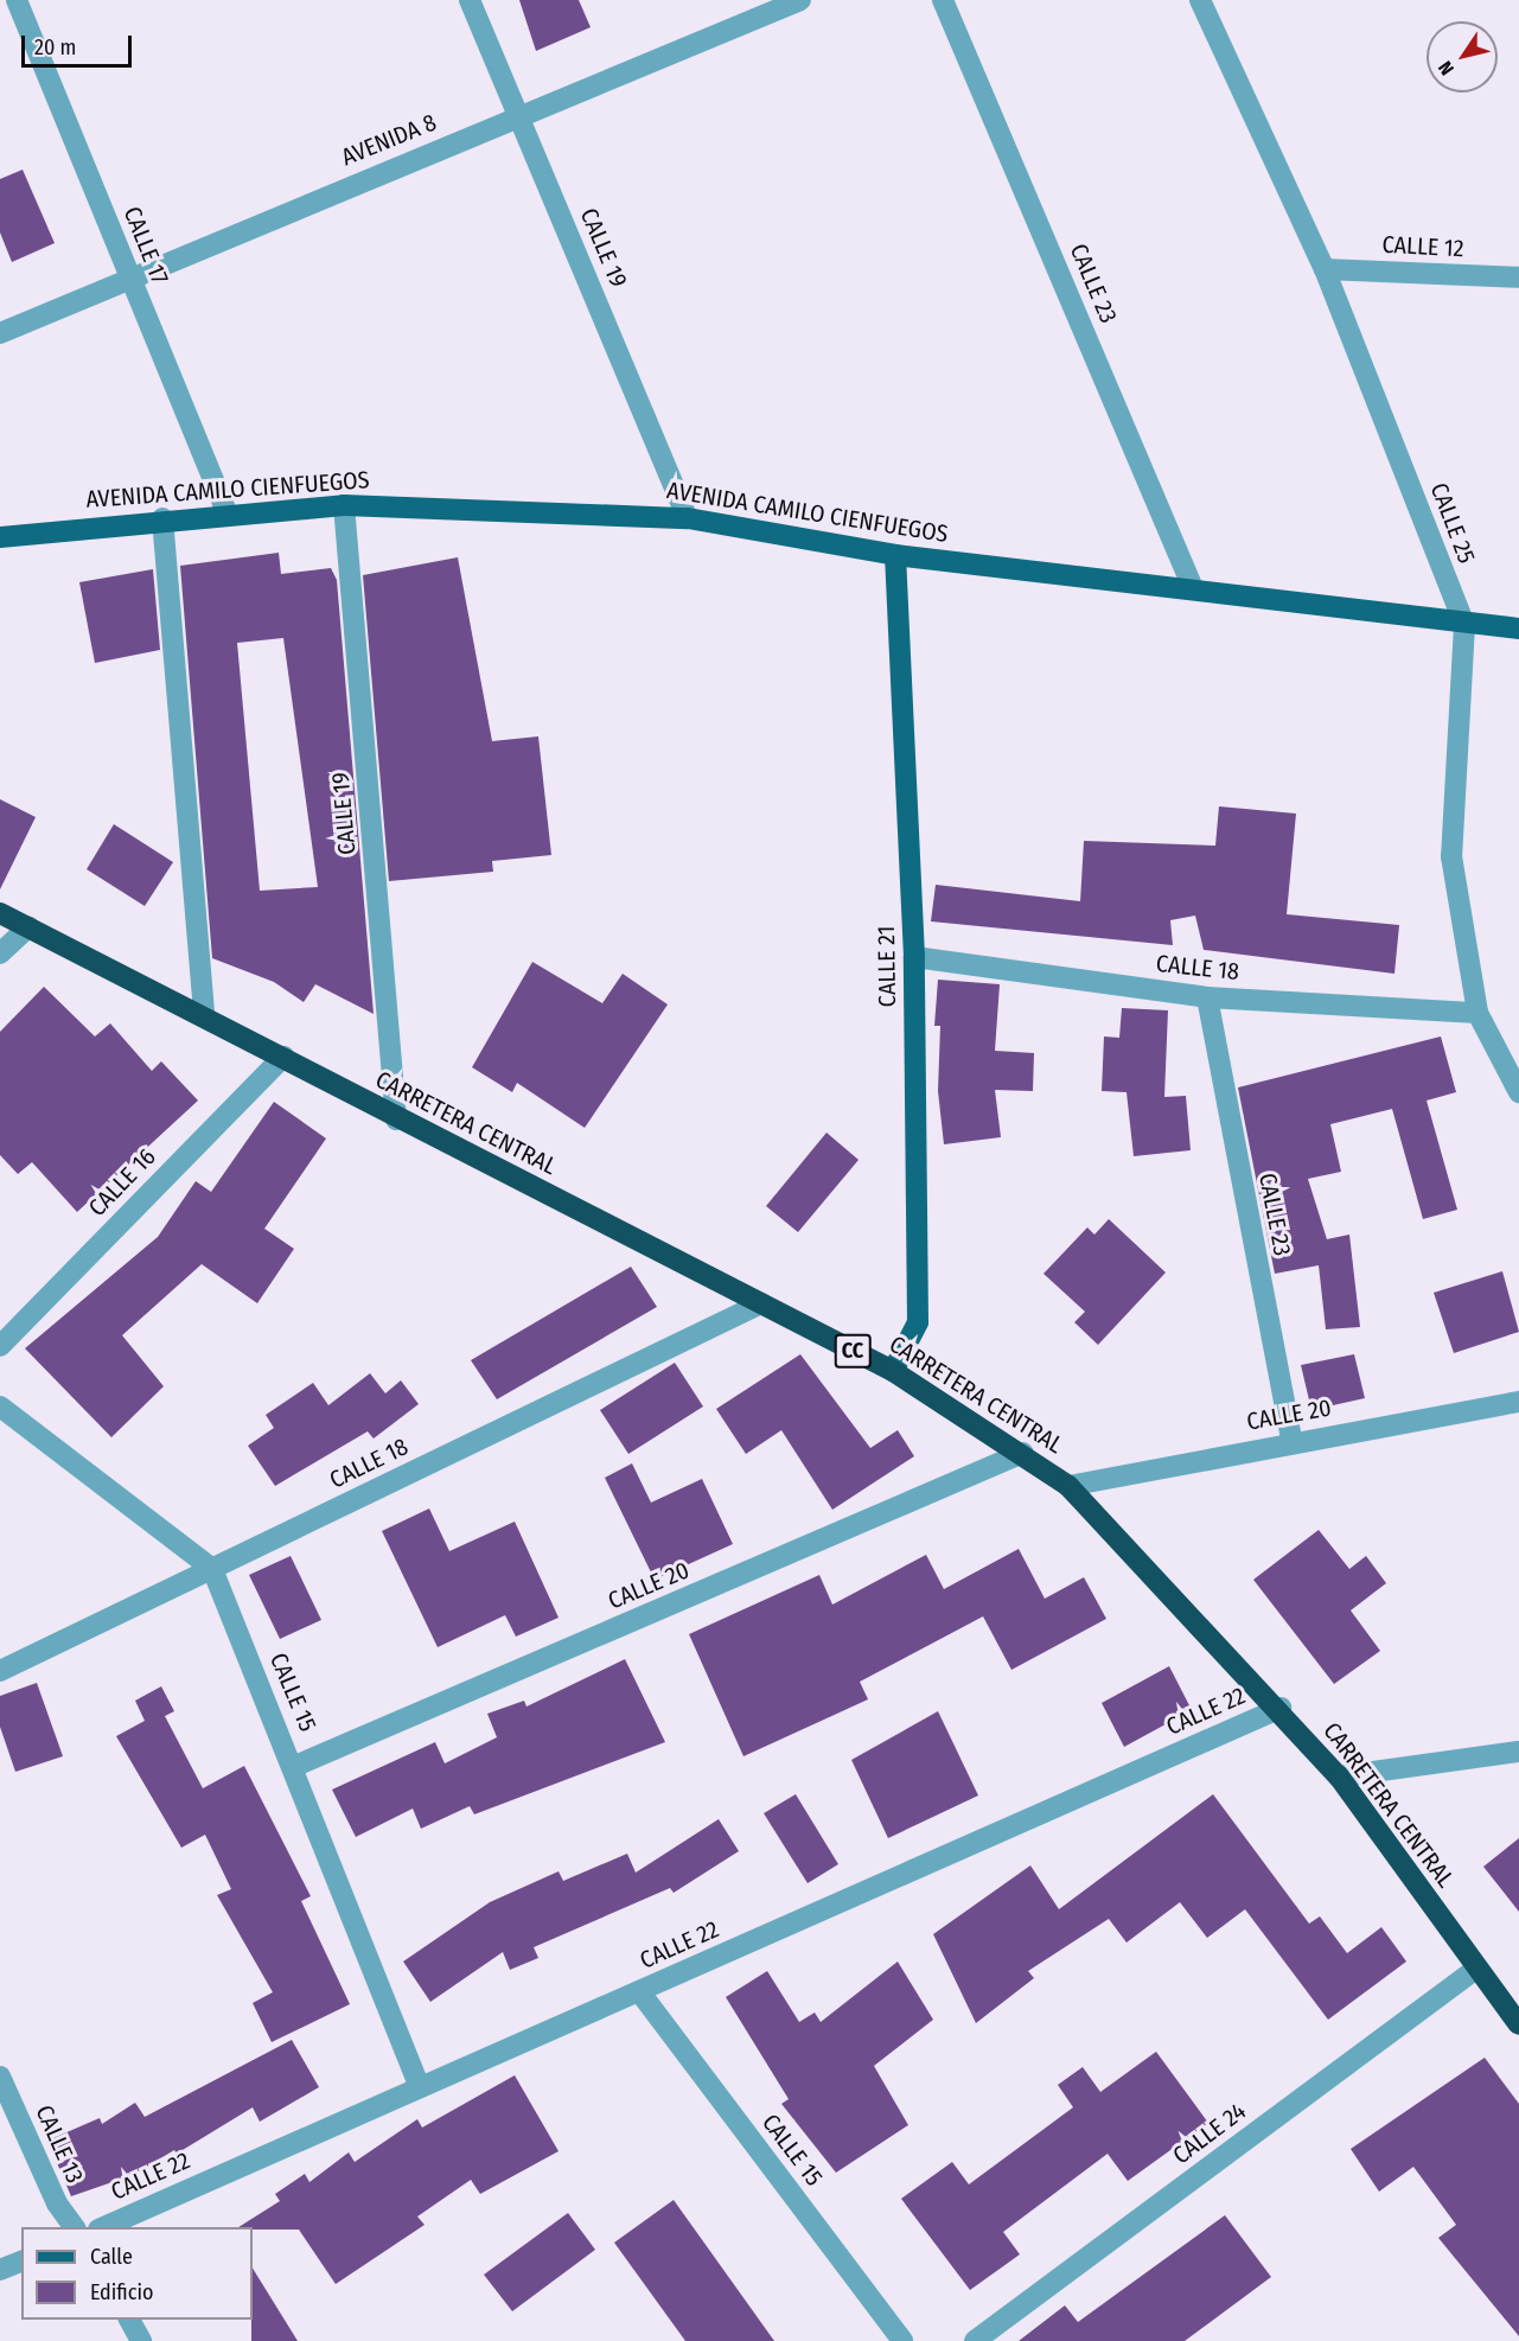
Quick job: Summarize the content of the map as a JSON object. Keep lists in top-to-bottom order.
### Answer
{
  "streets": {
    "highway": ["CARRETERA CENTRAL", "CC"],
    "main road": ["AVENIDA CAMILO CIENFUEGOS", "CALLE 21"],
    "street": [
      "AVENIDA 8",
      "CALLE 17",
      "CALLE 12",
      "CALLE 19",
      "CALLE 23",
      "CALLE 25",
      "CALLE 18",
      "CALLE 16",
      "CALLE 20",
      "CALLE 15",
      "CALLE 22",
      "CALLE 24",
      "CALLE 13"
    ]
  },
  "crossings": [
    ["AVENIDA 8", "CALLE 17"],
    ["AVENIDA 8", "CALLE 19"],
    ["CALLE 17", "AVENIDA CAMILO CIENFUEGOS"],
    ["CALLE 12", "CALLE 25"],
    ["CALLE 19", "AVENIDA CAMILO CIENFUEGOS"],
    ["CALLE 19", "CARRETERA CENTRAL"],
    ["CALLE 23", "AVENIDA CAMILO CIENFUEGOS"],
    ["CALLE 23", "CALLE 18"],
    ["CALLE 23", "CALLE 20"],
    ["AVENIDA CAMILO CIENFUEGOS", "CALLE 25"],
    ["AVENIDA CAMILO CIENFUEGOS", "CALLE 21"],
    ["CALLE 25", "CALLE 18"],
    ["CALLE 21", "CALLE 18"],
    ["CALLE 21", "CARRETERA CENTRAL"],
    ["CALLE 18", "CARRETERA CENTRAL"],
    ["CALLE 18", "CALLE 15"],
    ["CARRETERA CENTRAL", "CALLE 16"],
    ["CARRETERA CENTRAL", "CALLE 20"],
    ["CARRETERA CENTRAL", "CALLE 22"],
    ["CARRETERA CENTRAL", "CALLE 24"],
    ["CALLE 20", "CALLE 15"],
    ["CALLE 15", "CALLE 22"]
  ],
  "legend": ["Calle", "Edificio"],
  "scale_bar": "20 m",
  "north": "bottom left"
}
